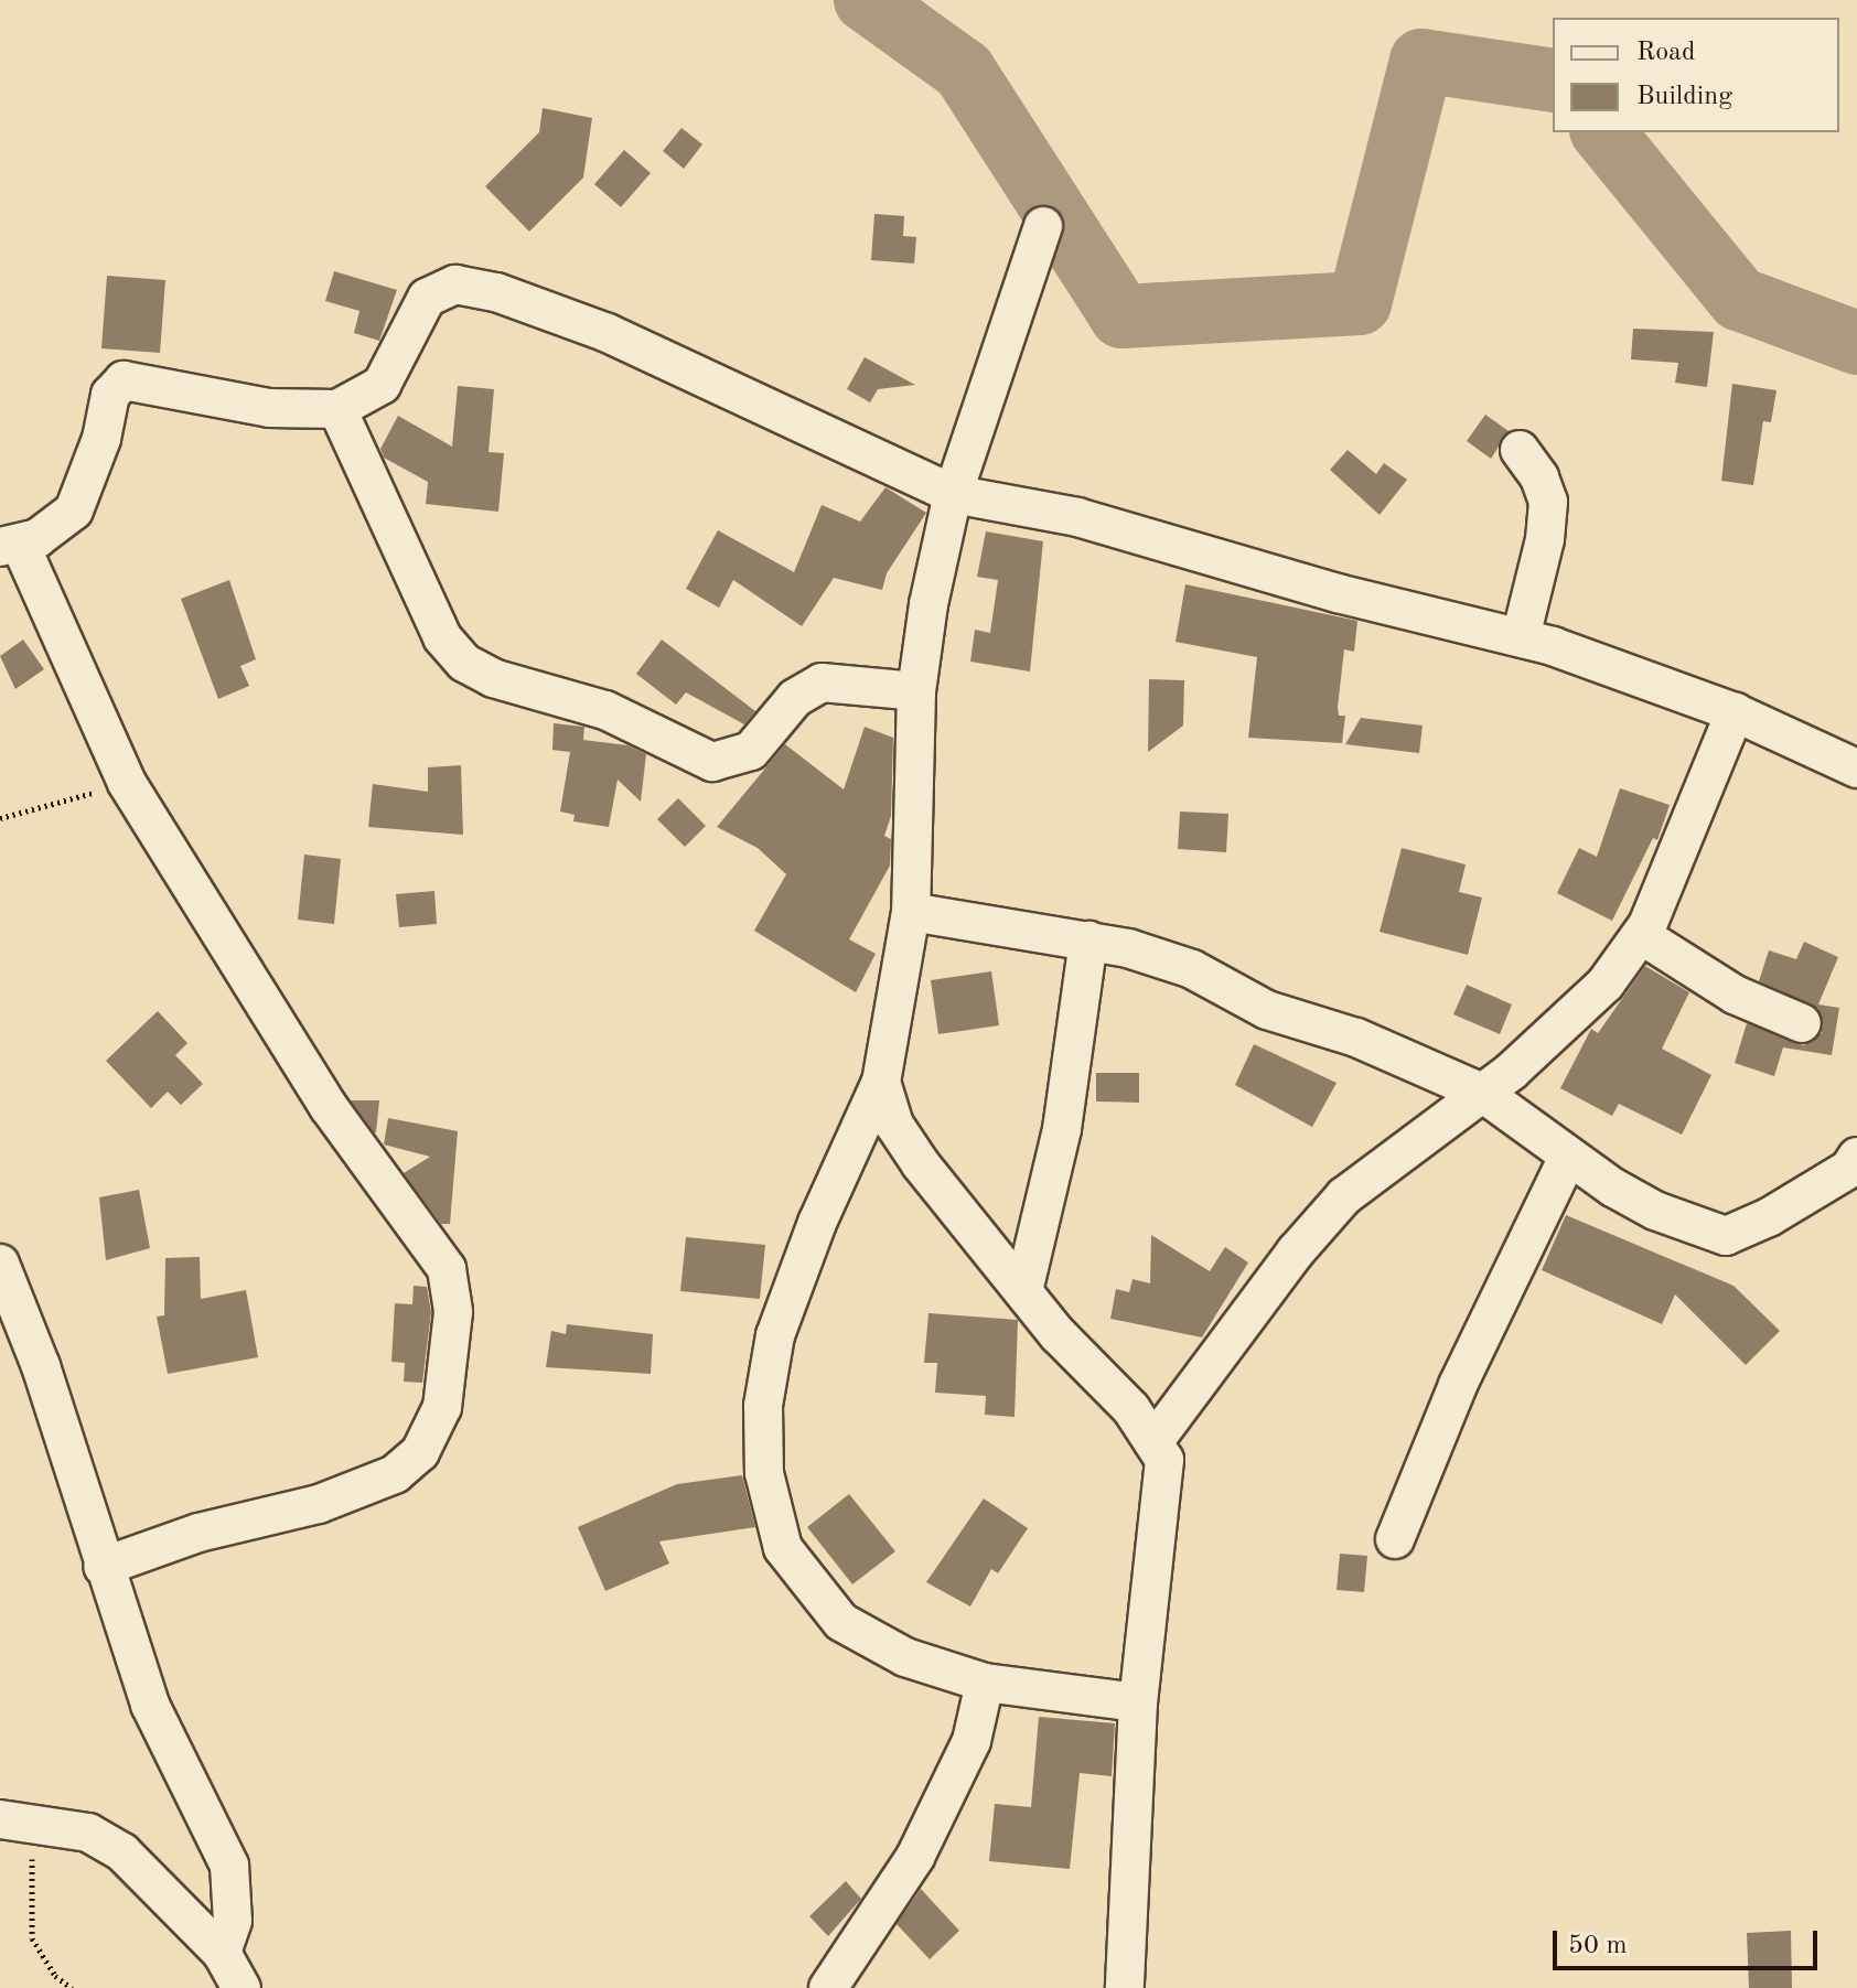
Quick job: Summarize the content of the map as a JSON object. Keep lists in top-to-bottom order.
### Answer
{
  "legend": ["Road", "Building"],
  "scale_bar": "50 m"
}
